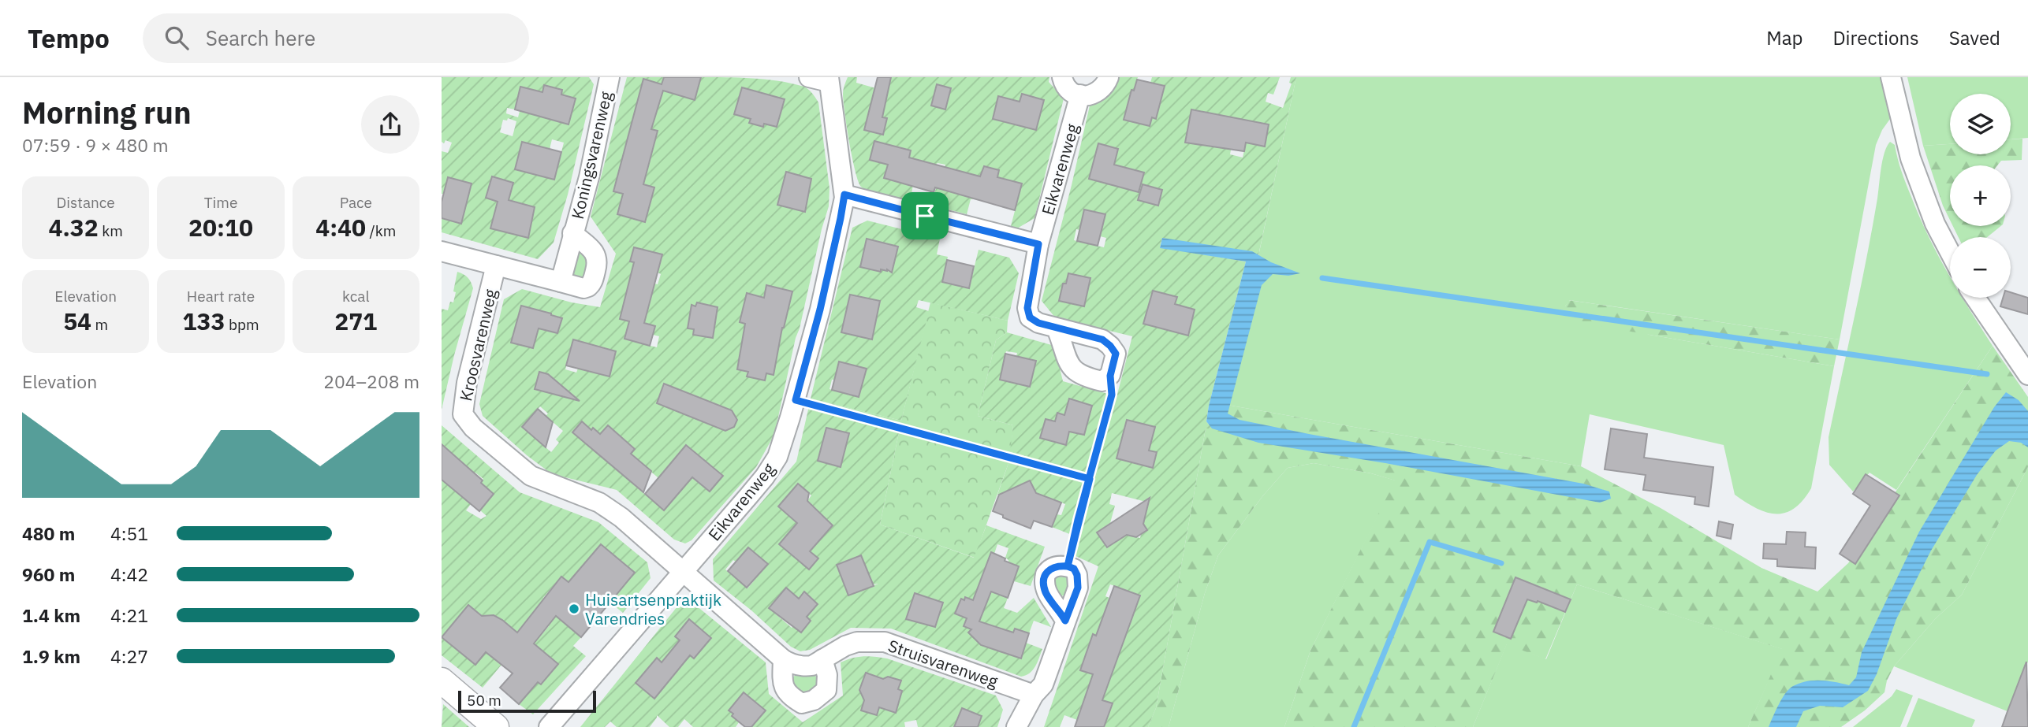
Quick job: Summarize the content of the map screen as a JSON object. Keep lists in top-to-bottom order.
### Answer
{
  "streets": {
    "street": [
      "Koningsvarenweg",
      "Eikvarenweg",
      "Kroosvarenweg",
      "Struisvarenweg"
    ]
  },
  "crossings": [
    ["Koningsvarenweg", "Kroosvarenweg"],
    ["Eikvarenweg", "Kroosvarenweg"],
    ["Eikvarenweg", "Struisvarenweg"],
    ["Kroosvarenweg", "Struisvarenweg"]
  ],
  "places": ["Huisartsenpraktijk Varendries"],
  "scale_bar": "50 m",
  "page": {
    "header": "Tempo",
    "search": "Search here",
    "nav": ["Map", "Directions", "Saved"],
    "heading": ["Morning run", "07:59 · 9 × 480 m"],
    "map_buttons": ["+", "−"],
    "stats": [
      ["Distance", "4.32 km"],
      ["Time", "20:10"],
      ["Pace", "4:40 /km"],
      ["Elevation", "54 m"],
      ["Heart rate", "133 bpm"],
      ["kcal", "271"]
    ],
    "chart": ["Elevation", "204–208 m"],
    "list": [
      {
        "name": "480 m",
        "note": "4:51"
      },
      {
        "name": "960 m",
        "note": "4:42"
      },
      {
        "name": "1.4 km",
        "note": "4:21"
      },
      {
        "name": "1.9 km",
        "note": "4:27"
      }
    ],
    "scale": "50 m"
  }
}
